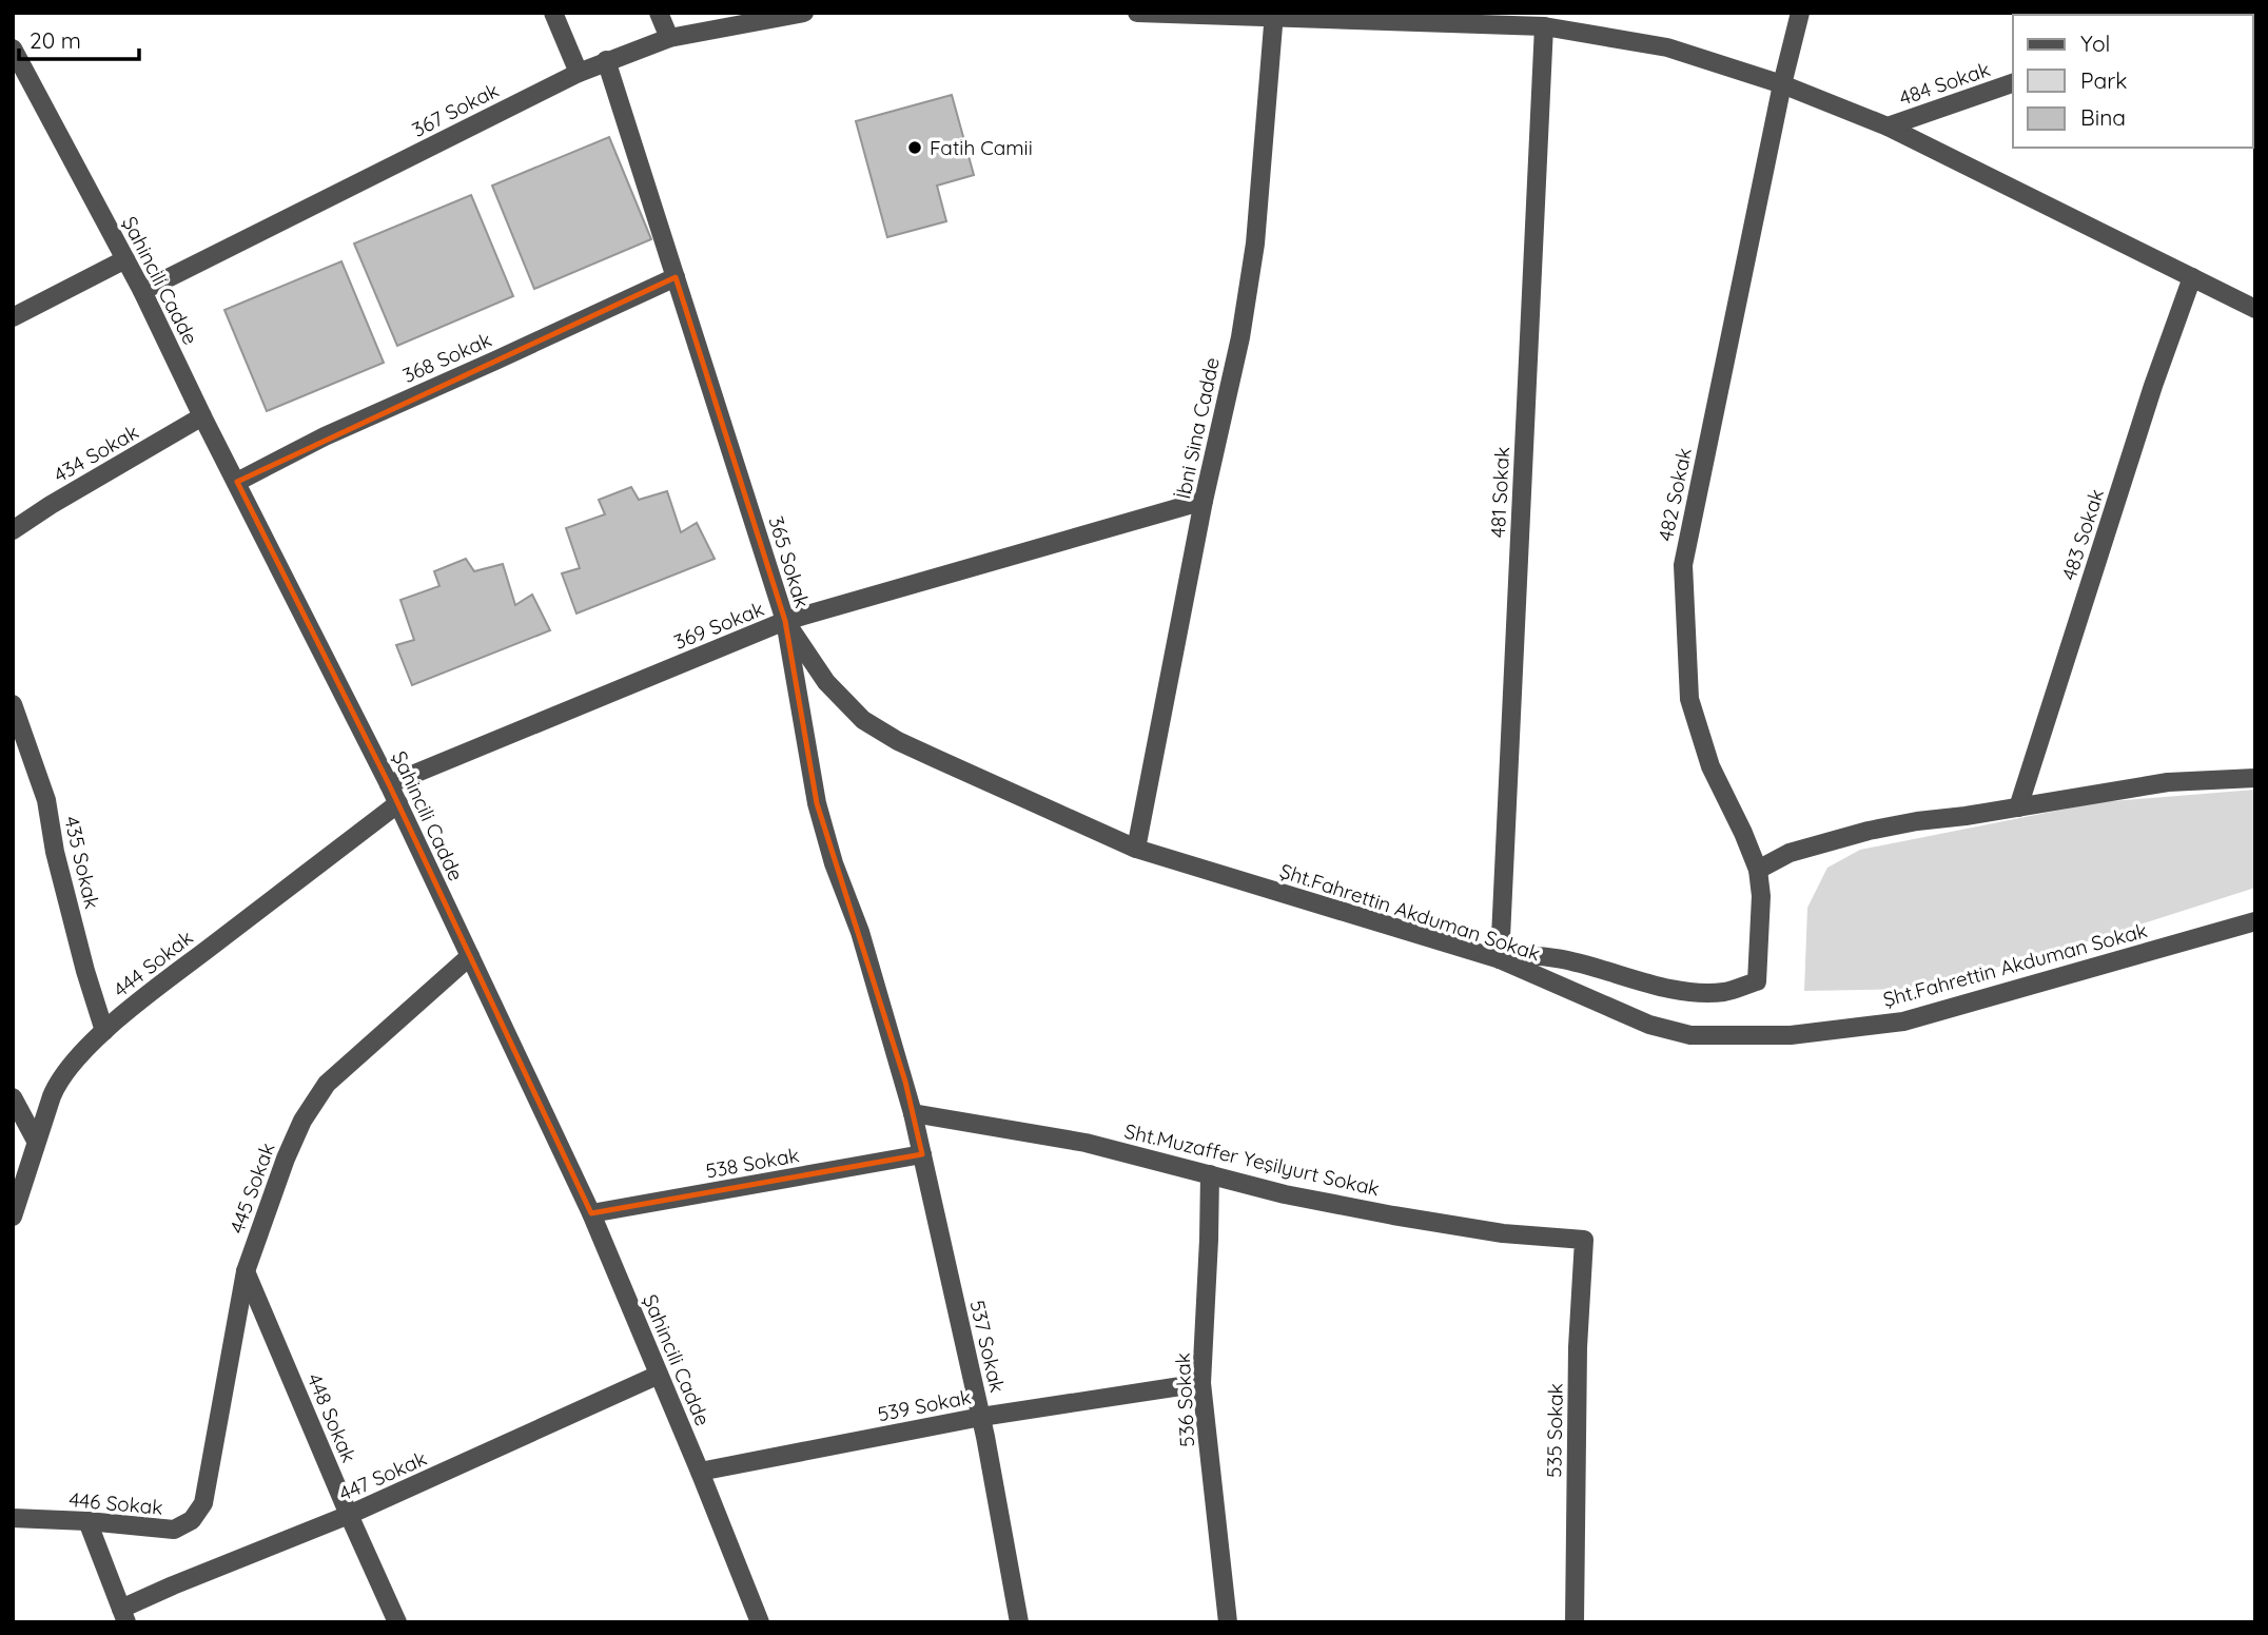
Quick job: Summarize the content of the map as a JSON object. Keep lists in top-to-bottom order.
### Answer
{
  "streets": {
    "street": [
      "484 Sokak",
      "367 Sokak",
      "Şahincili Cadde",
      "368 Sokak",
      "İbni Sina Cadde",
      "434 Sokak",
      "481 Sokak",
      "482 Sokak",
      "483 Sokak",
      "365 Sokak",
      "369 Sokak",
      "435 Sokak",
      "Şht.Fahrettin Akduman Sokak",
      "444 Sokak",
      "Sht.Muzaffer Yeşilyurt Sokak",
      "538 Sokak",
      "445 Sokak",
      "537 Sokak",
      "536 Sokak",
      "539 Sokak",
      "448 Sokak",
      "535 Sokak",
      "447 Sokak",
      "446 Sokak"
    ]
  },
  "crossings": [
    ["367 Sokak", "Şahincili Cadde"],
    ["367 Sokak", "365 Sokak"],
    ["Şahincili Cadde", "368 Sokak"],
    ["Şahincili Cadde", "434 Sokak"],
    ["Şahincili Cadde", "369 Sokak"],
    ["Şahincili Cadde", "444 Sokak"],
    ["Şahincili Cadde", "538 Sokak"],
    ["Şahincili Cadde", "445 Sokak"],
    ["Şahincili Cadde", "539 Sokak"],
    ["Şahincili Cadde", "447 Sokak"],
    ["368 Sokak", "365 Sokak"],
    ["İbni Sina Cadde", "369 Sokak"],
    ["İbni Sina Cadde", "Şht.Fahrettin Akduman Sokak"],
    ["481 Sokak", "482 Sokak"],
    ["481 Sokak", "Şht.Fahrettin Akduman Sokak"],
    ["482 Sokak", "Şht.Fahrettin Akduman Sokak"],
    ["365 Sokak", "369 Sokak"],
    ["365 Sokak", "Şht.Fahrettin Akduman Sokak"],
    ["365 Sokak", "537 Sokak"],
    ["369 Sokak", "Şht.Fahrettin Akduman Sokak"],
    ["435 Sokak", "444 Sokak"],
    ["Sht.Muzaffer Yeşilyurt Sokak", "537 Sokak"],
    ["Sht.Muzaffer Yeşilyurt Sokak", "536 Sokak"],
    ["Sht.Muzaffer Yeşilyurt Sokak", "535 Sokak"],
    ["538 Sokak", "537 Sokak"],
    ["445 Sokak", "448 Sokak"],
    ["445 Sokak", "446 Sokak"],
    ["537 Sokak", "539 Sokak"],
    ["536 Sokak", "539 Sokak"],
    ["448 Sokak", "447 Sokak"]
  ],
  "places": ["Fatih Camii"],
  "legend": ["Yol", "Park", "Bina"],
  "scale_bar": "20 m"
}
